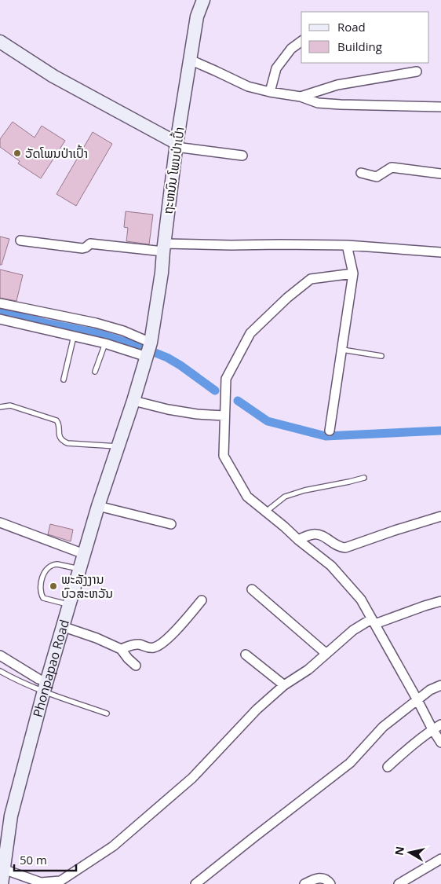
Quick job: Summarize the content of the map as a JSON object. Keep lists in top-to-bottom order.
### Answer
{
  "streets": {
    "street": ["ຖະຫນົນ ໂພນປ່າເປົ້າ", "Phonpapao Road"]
  },
  "crossings": [
    ["ຖະຫນົນ ໂພນປ່າເປົ້າ", "Phonpapao Road"]
  ],
  "places": ["ວັດໂພນປ່າເປົ້າ", "ພະລັງງານ ບົວສະຫວັນ"],
  "legend": ["Road", "Building"],
  "scale_bar": "50 m",
  "north": "left"
}
